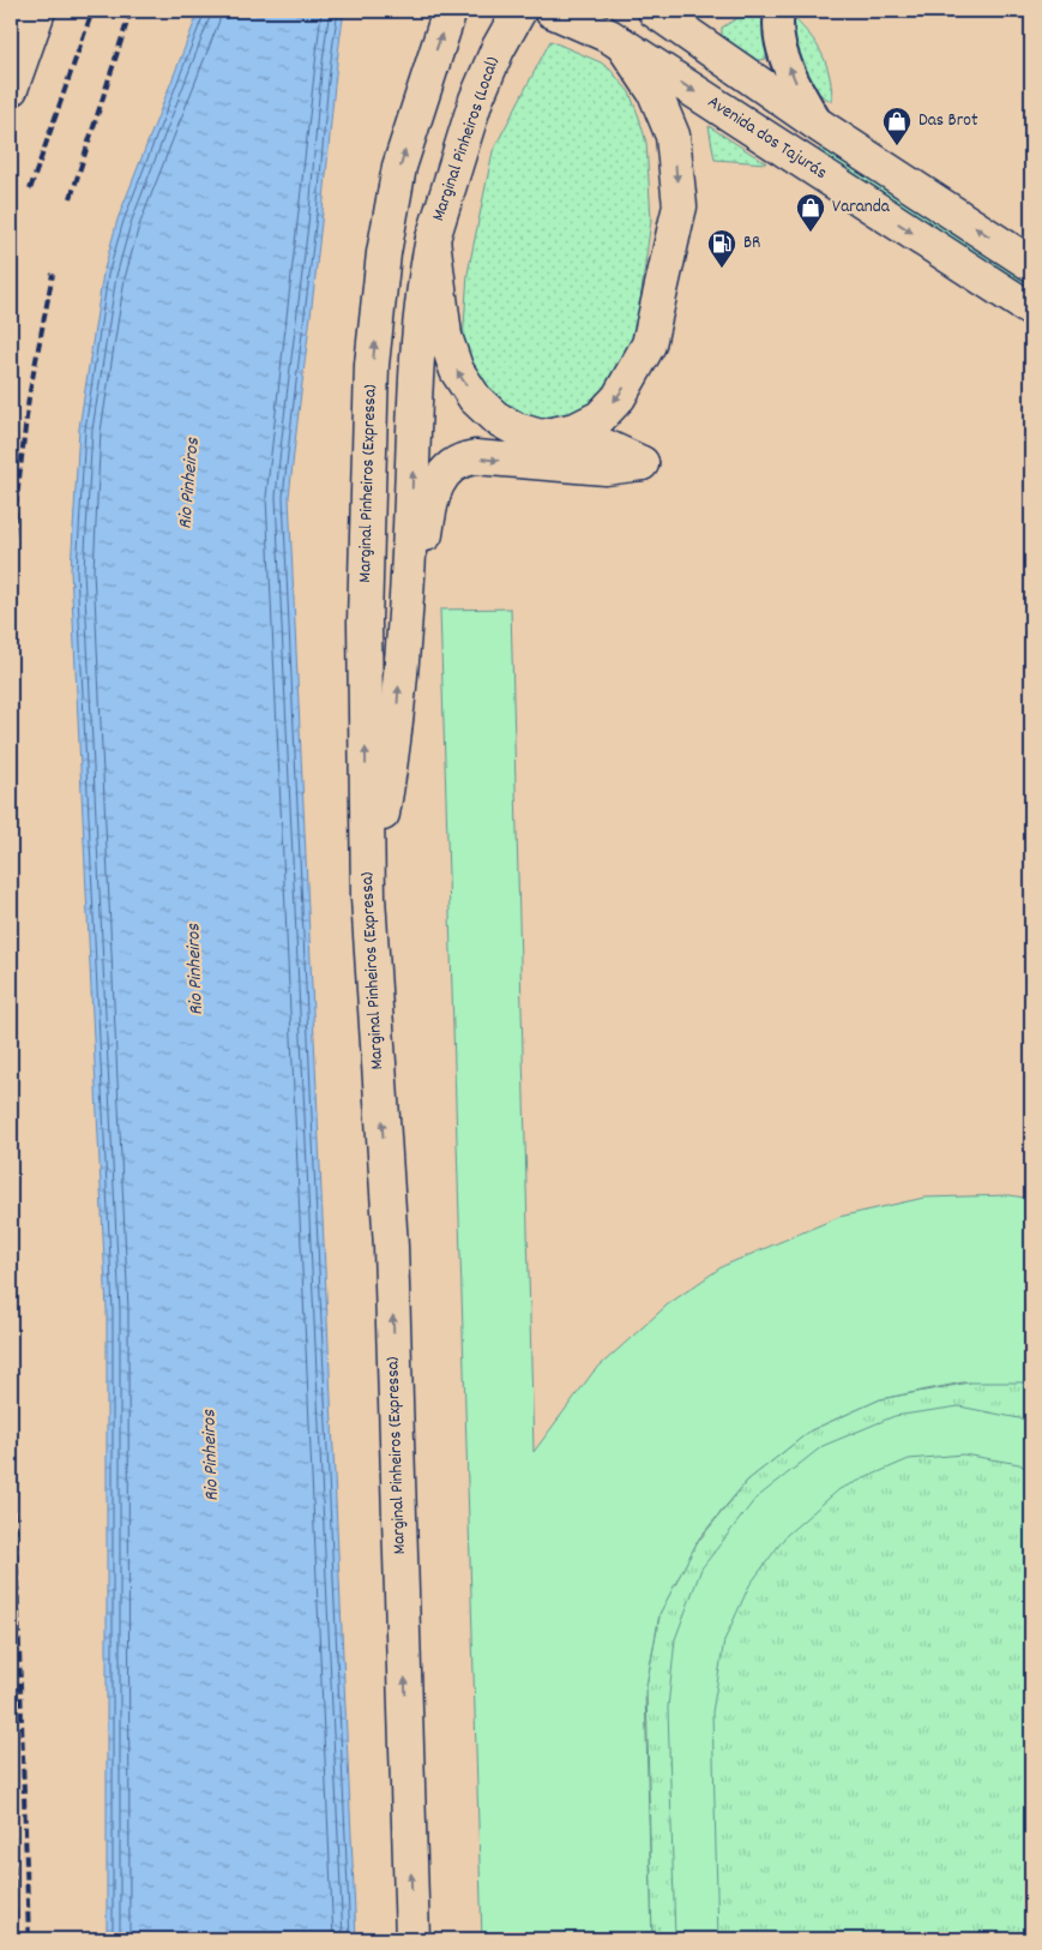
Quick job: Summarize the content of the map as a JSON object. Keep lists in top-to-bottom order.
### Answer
{
  "streets": {
    "highway": ["Avenida dos Tajurás", "Marginal Pinheiros (Local)", "Marginal Pinheiros (Expressa)"]
  },
  "one_way": ["Marginal Pinheiros (Local)", "Marginal Pinheiros (Expressa)"],
  "water": ["Rio Pinheiros"],
  "places": {
    "shop": ["Das Brot", "Varanda"],
    "fuel station": ["BR"]
  }
}
